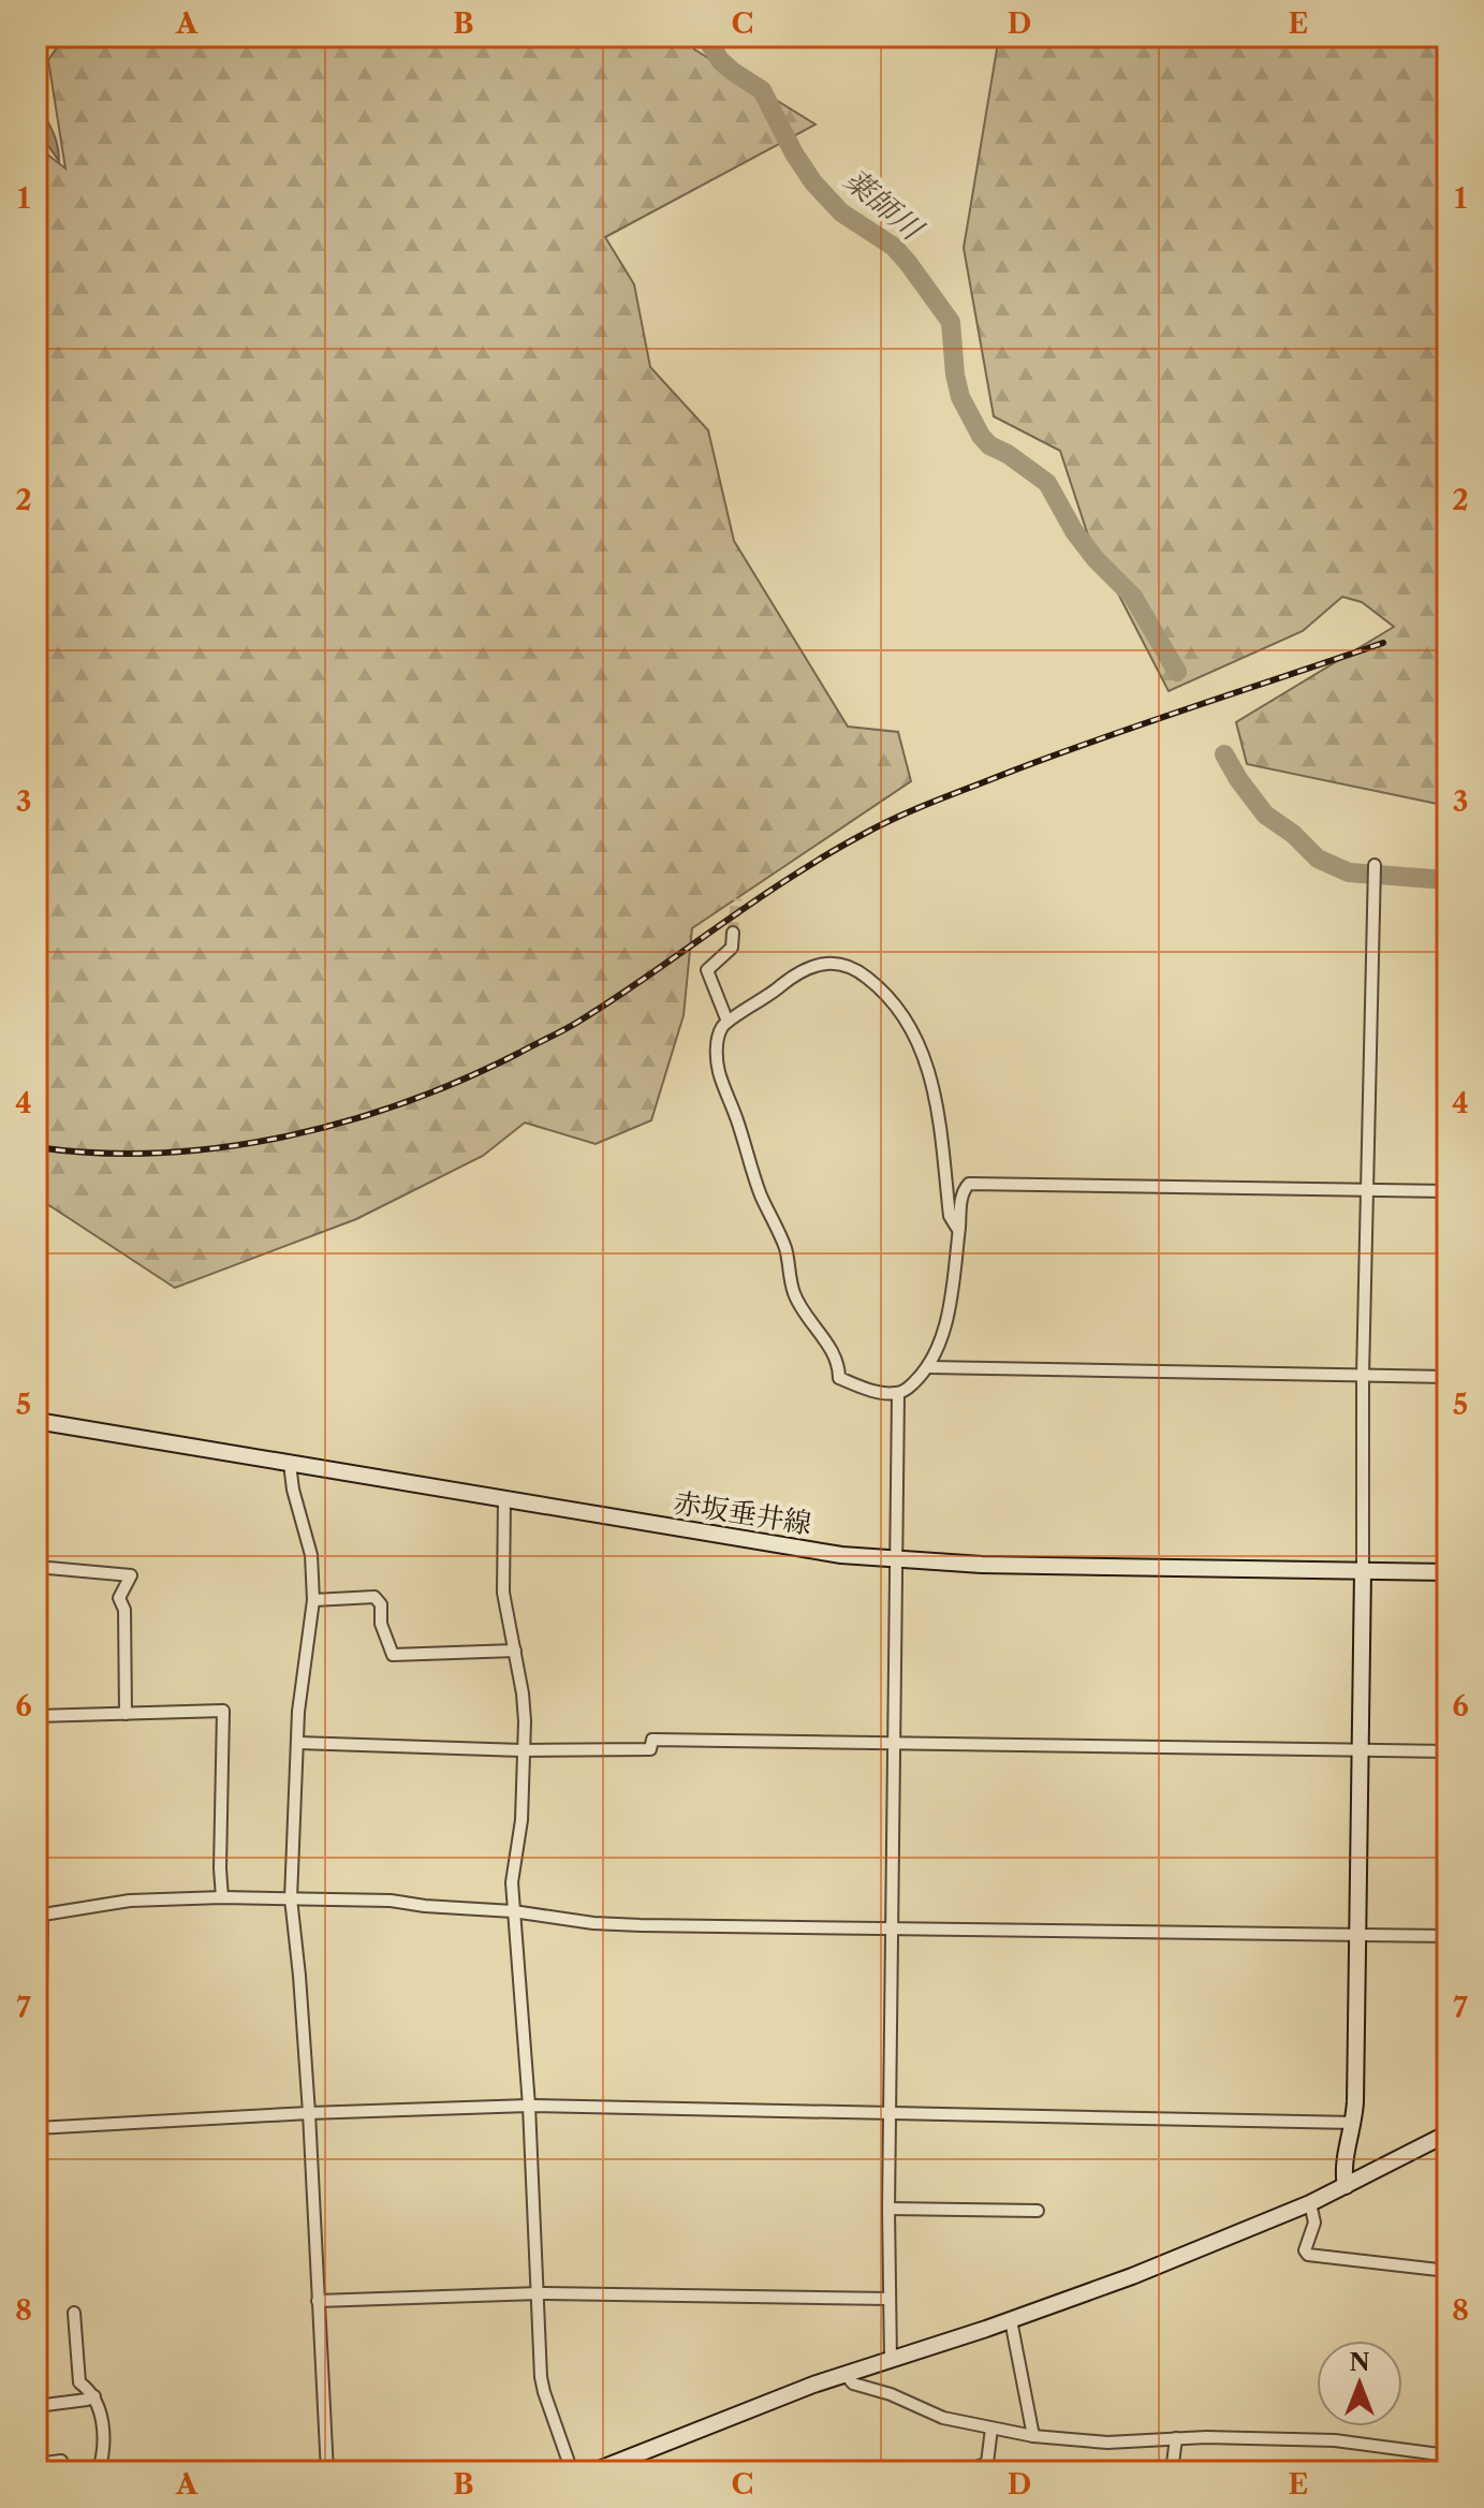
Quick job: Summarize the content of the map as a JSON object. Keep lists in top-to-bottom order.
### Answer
{
  "streets": {
    "street": ["赤坂垂井線"]
  },
  "water": ["薬師川"],
  "north": "top",
  "grid": {
    "columns": [
      "A",
      "B",
      "C",
      "D",
      "E"
    ],
    "rows": [
      "1",
      "2",
      "3",
      "4",
      "5",
      "6",
      "7",
      "8"
    ]
  }
}
